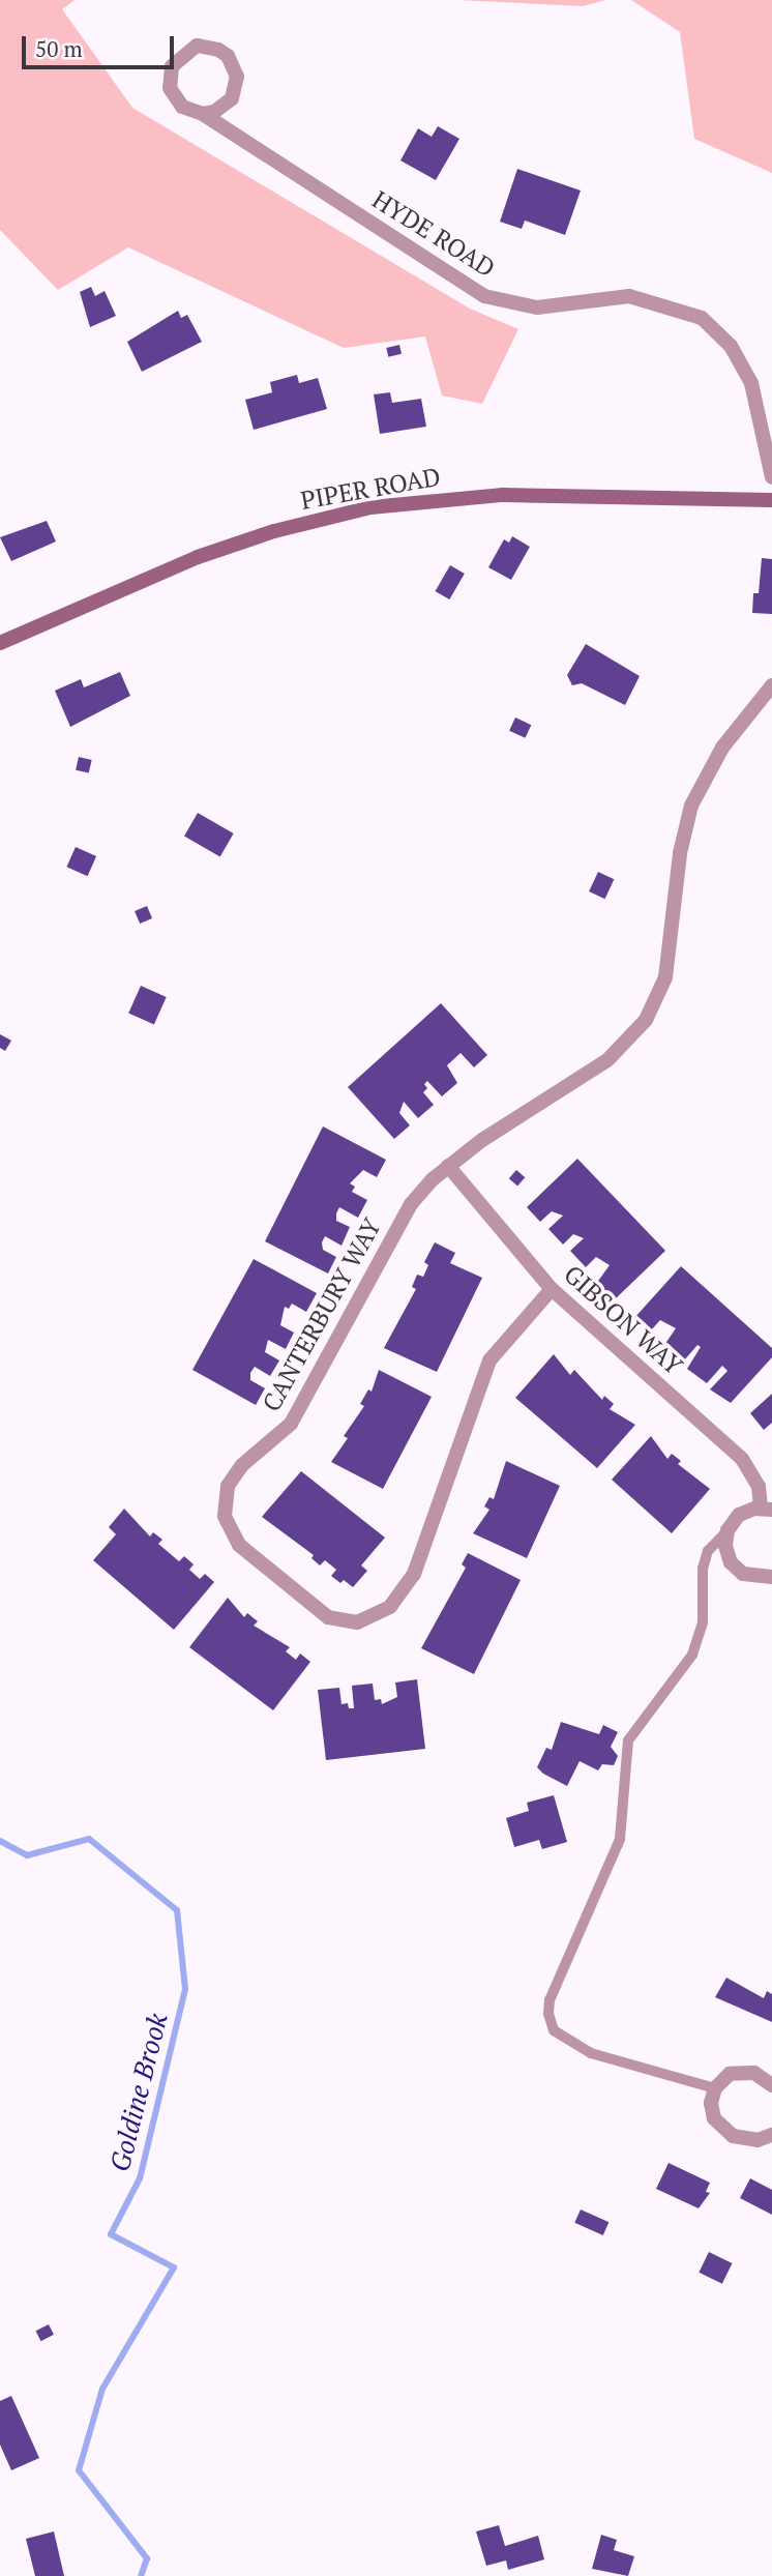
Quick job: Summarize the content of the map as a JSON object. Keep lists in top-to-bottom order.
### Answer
{
  "streets": {
    "street": [
      "HYDE ROAD",
      "PIPER ROAD",
      "CANTERBURY WAY",
      "GIBSON WAY"
    ]
  },
  "crossings": [
    ["CANTERBURY WAY", "GIBSON WAY"]
  ],
  "water": ["Goldine Brook"],
  "scale_bar": "50 m"
}
